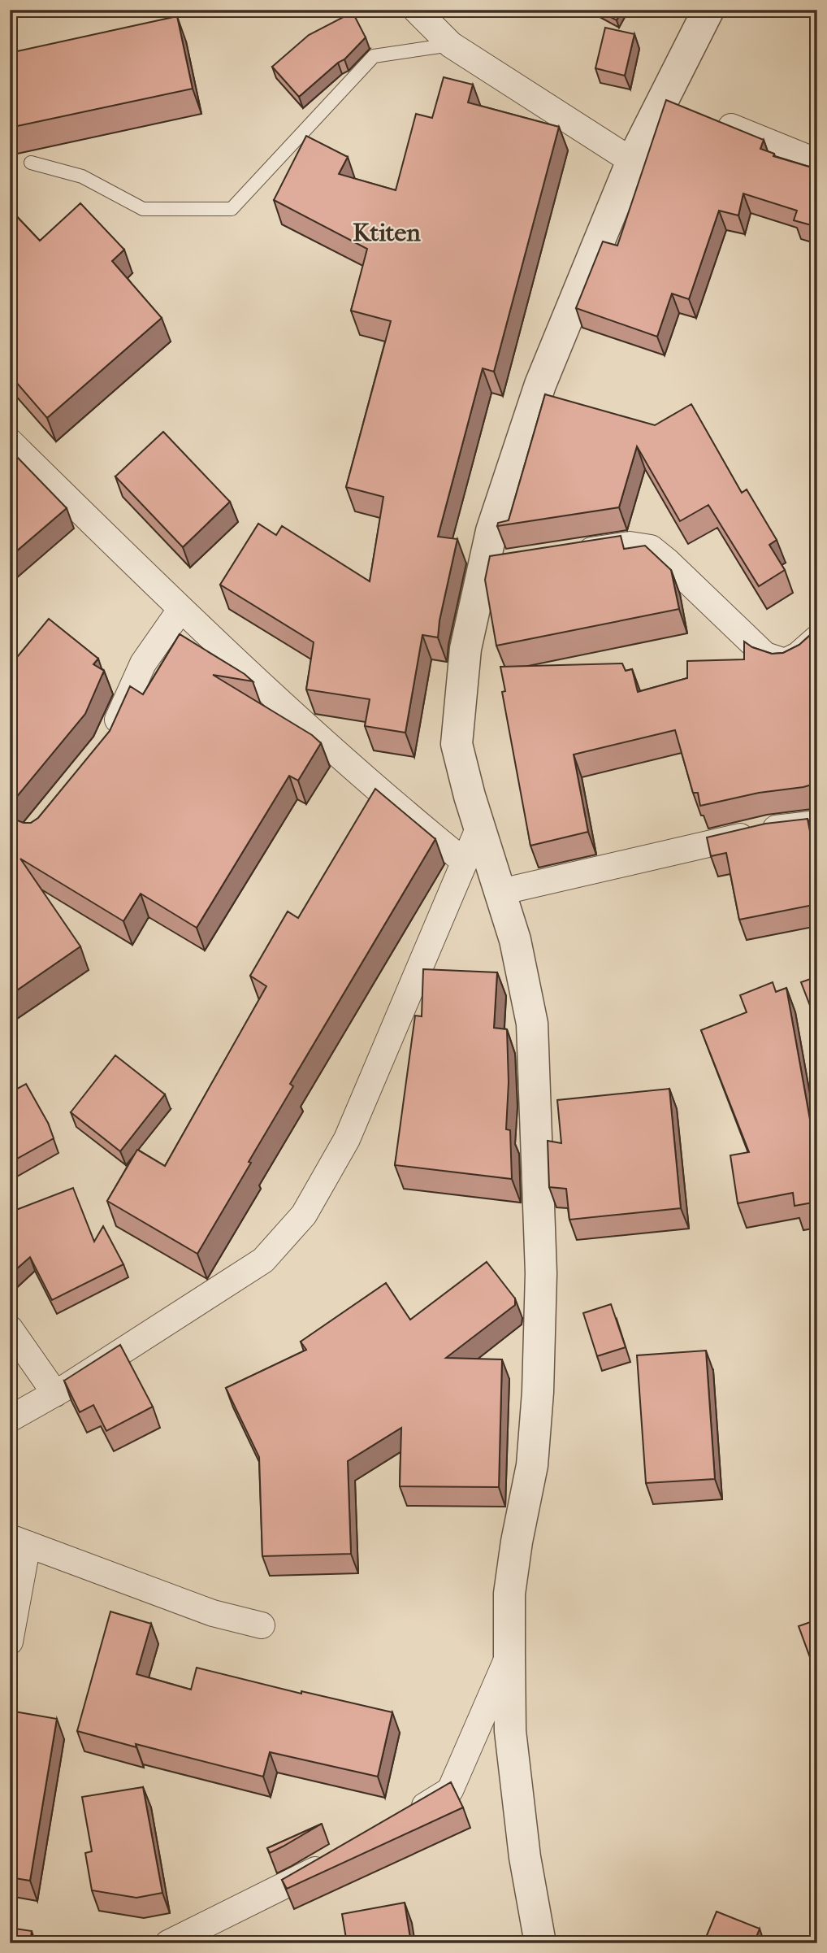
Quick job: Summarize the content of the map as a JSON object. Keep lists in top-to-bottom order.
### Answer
{
  "districts": ["Ktiten"]
}
